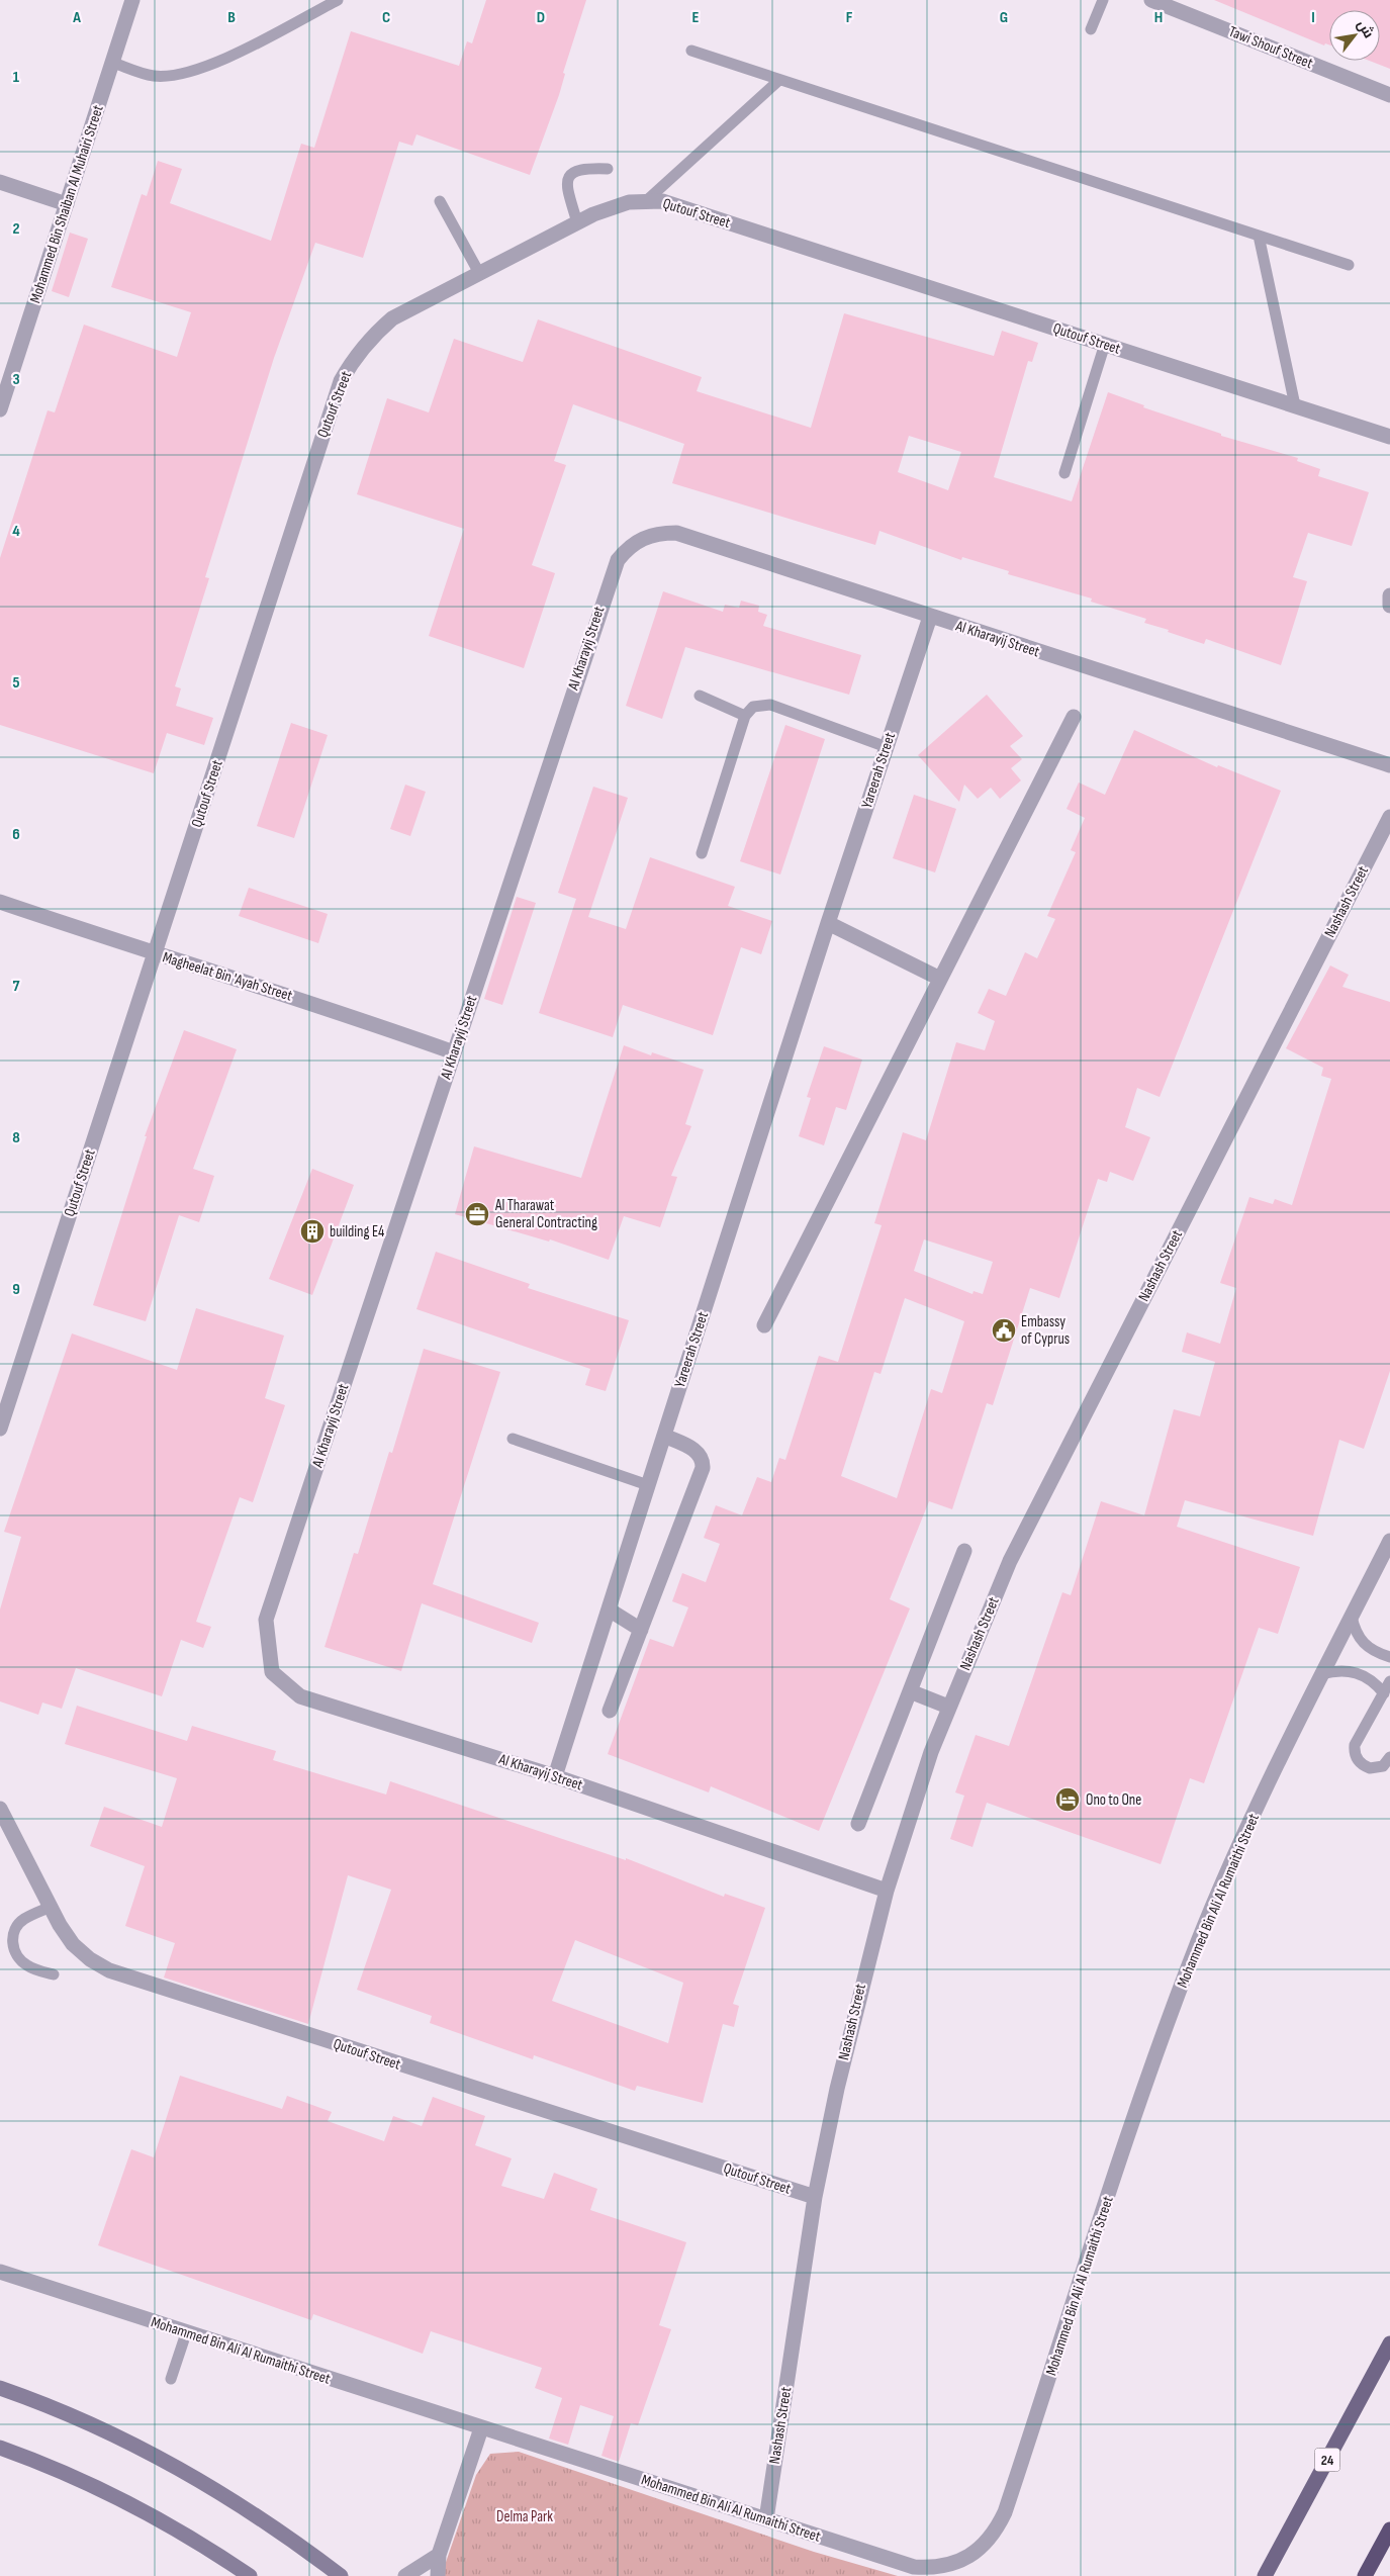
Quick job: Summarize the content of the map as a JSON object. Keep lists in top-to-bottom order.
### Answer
{
  "streets": {
    "main road": ["24"],
    "street": [
      "Tawi Shouf Street",
      "Mohammed Bin Shaiban Al Muhairi Street",
      "Qutouf Street",
      "Al Kharayij Street",
      "Yareerah Street",
      "Nashash Street",
      "Magheelat Bin 'Ayah Street",
      "Mohammed Bin Ali Al Rumaithi Street"
    ]
  },
  "crossings": [
    ["Qutouf Street", "Nashash Street"],
    ["Qutouf Street", "Magheelat Bin 'Ayah Street"],
    ["Al Kharayij Street", "Yareerah Street"],
    ["Al Kharayij Street", "Nashash Street"],
    ["Al Kharayij Street", "Magheelat Bin 'Ayah Street"],
    ["Nashash Street", "Mohammed Bin Ali Al Rumaithi Street"]
  ],
  "parks": ["Delma Park"],
  "places": {
    "office": ["Al Tharawat General Contracting"],
    "building": ["building E4"],
    "public building": ["Embassy of Cyprus"],
    "hotel": ["Ono to One"]
  },
  "north": "top right",
  "grid": {
    "columns": [
      "A",
      "B",
      "C",
      "D",
      "E",
      "F",
      "G",
      "H",
      "I"
    ],
    "rows": [
      "1",
      "2",
      "3",
      "4",
      "5",
      "6",
      "7",
      "8",
      "9"
    ]
  }
}
